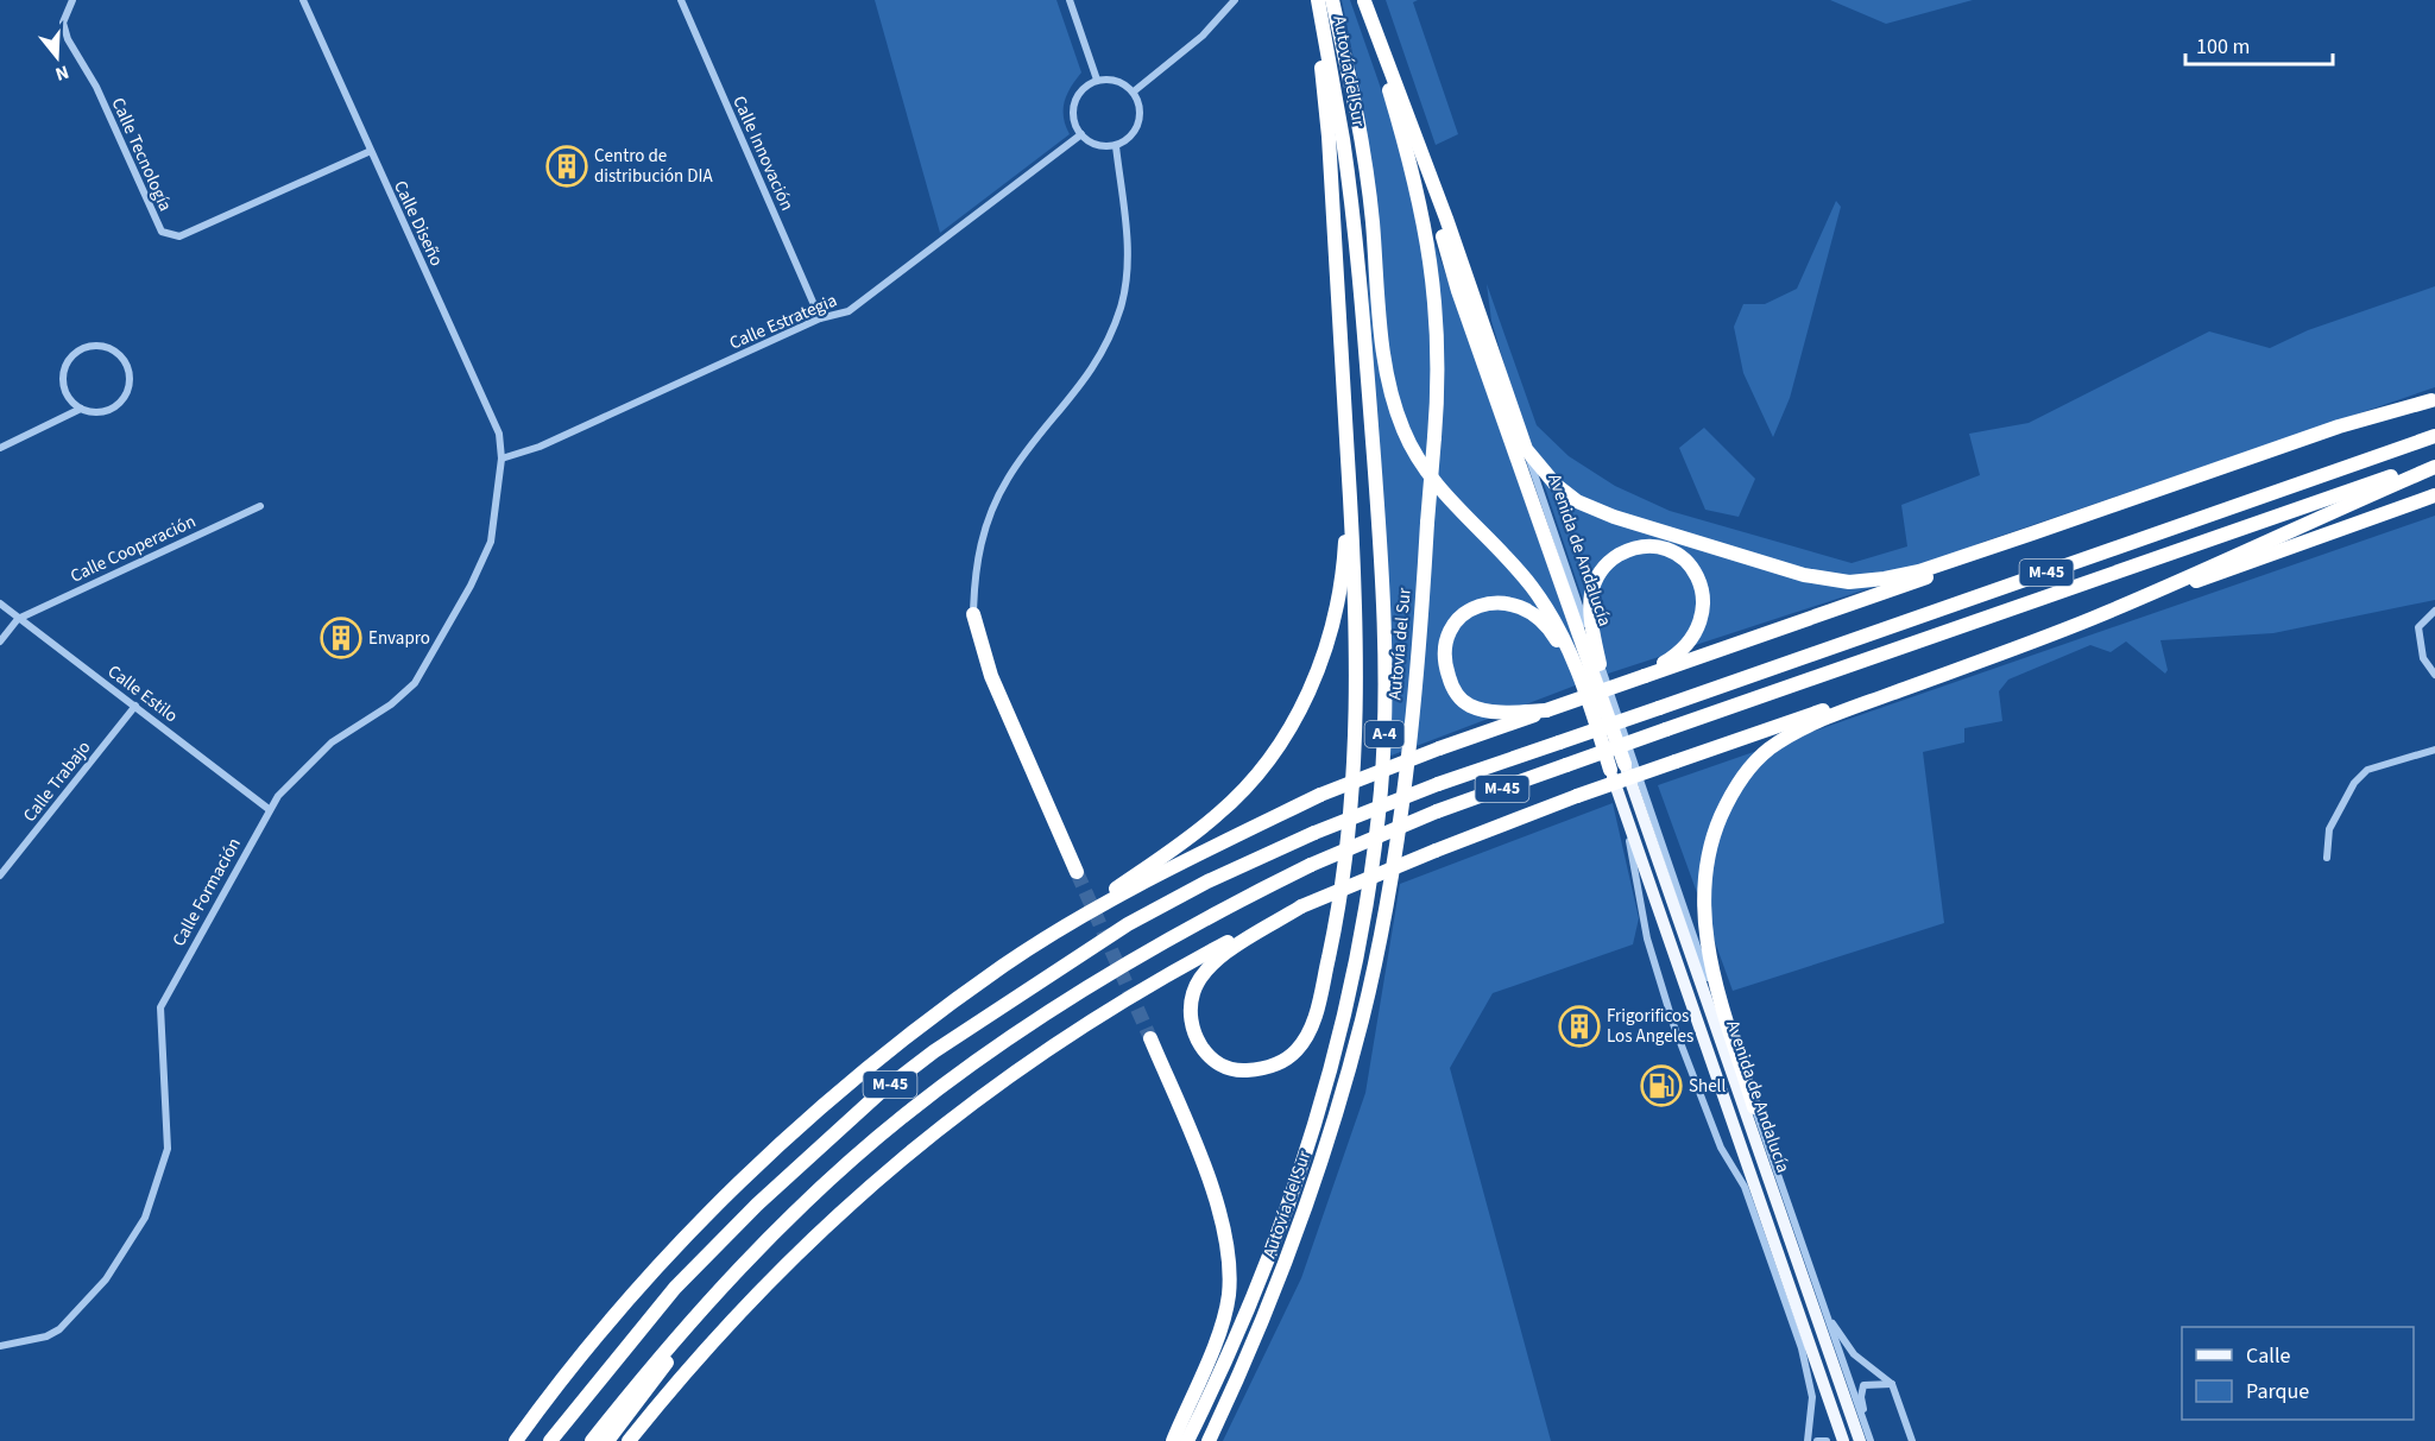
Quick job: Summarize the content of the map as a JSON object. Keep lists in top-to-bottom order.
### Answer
{
  "streets": {
    "highway": ["Autovía del Sur", "M-45", "A-4"],
    "main road": ["Avenida de Andalucía"],
    "street": [
      "Calle Innovación",
      "Calle Tecnología",
      "Calle Diseño",
      "Calle Estrategia",
      "Calle Cooperación",
      "Calle Estilo",
      "Calle Trabajo",
      "Calle Formación"
    ]
  },
  "crossings": [
    ["Calle Innovación", "Calle Estrategia"],
    ["Calle Tecnología", "Calle Diseño"],
    ["Calle Diseño", "Calle Estrategia"],
    ["Calle Diseño", "Calle Formación"],
    ["Calle Estrategia", "Calle Formación"],
    ["Calle Cooperación", "Calle Estilo"],
    ["Calle Estilo", "Calle Trabajo"],
    ["Calle Estilo", "Calle Formación"]
  ],
  "places": {
    "building": ["Centro de distribución DIA", "Envapro", "Frigorificos Los Angeles"],
    "fuel station": ["Shell"]
  },
  "legend": ["Calle", "Parque"],
  "scale_bar": "100 m",
  "north": "bottom"
}
